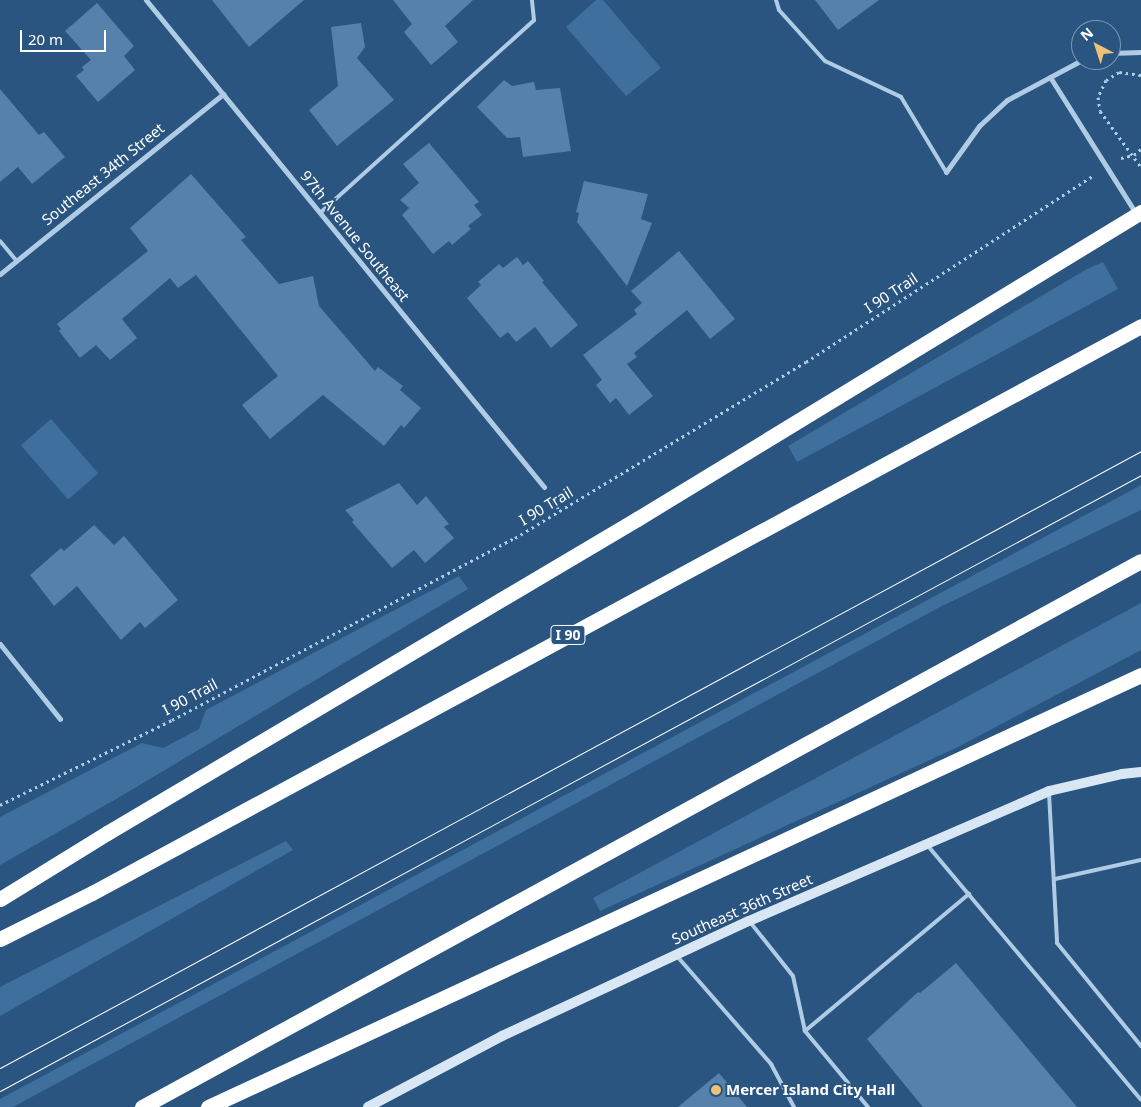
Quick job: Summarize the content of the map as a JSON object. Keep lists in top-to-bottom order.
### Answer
{
  "streets": {
    "highway": ["I 90"],
    "street": ["Southeast 34th Street", "97th Avenue Southeast", "Southeast 36th Street"],
    "path": ["I 90 Trail"]
  },
  "crossings": [
    ["Southeast 34th Street", "97th Avenue Southeast"]
  ],
  "places": ["Mercer Island City Hall"],
  "scale_bar": "20 m",
  "north": "top left"
}
